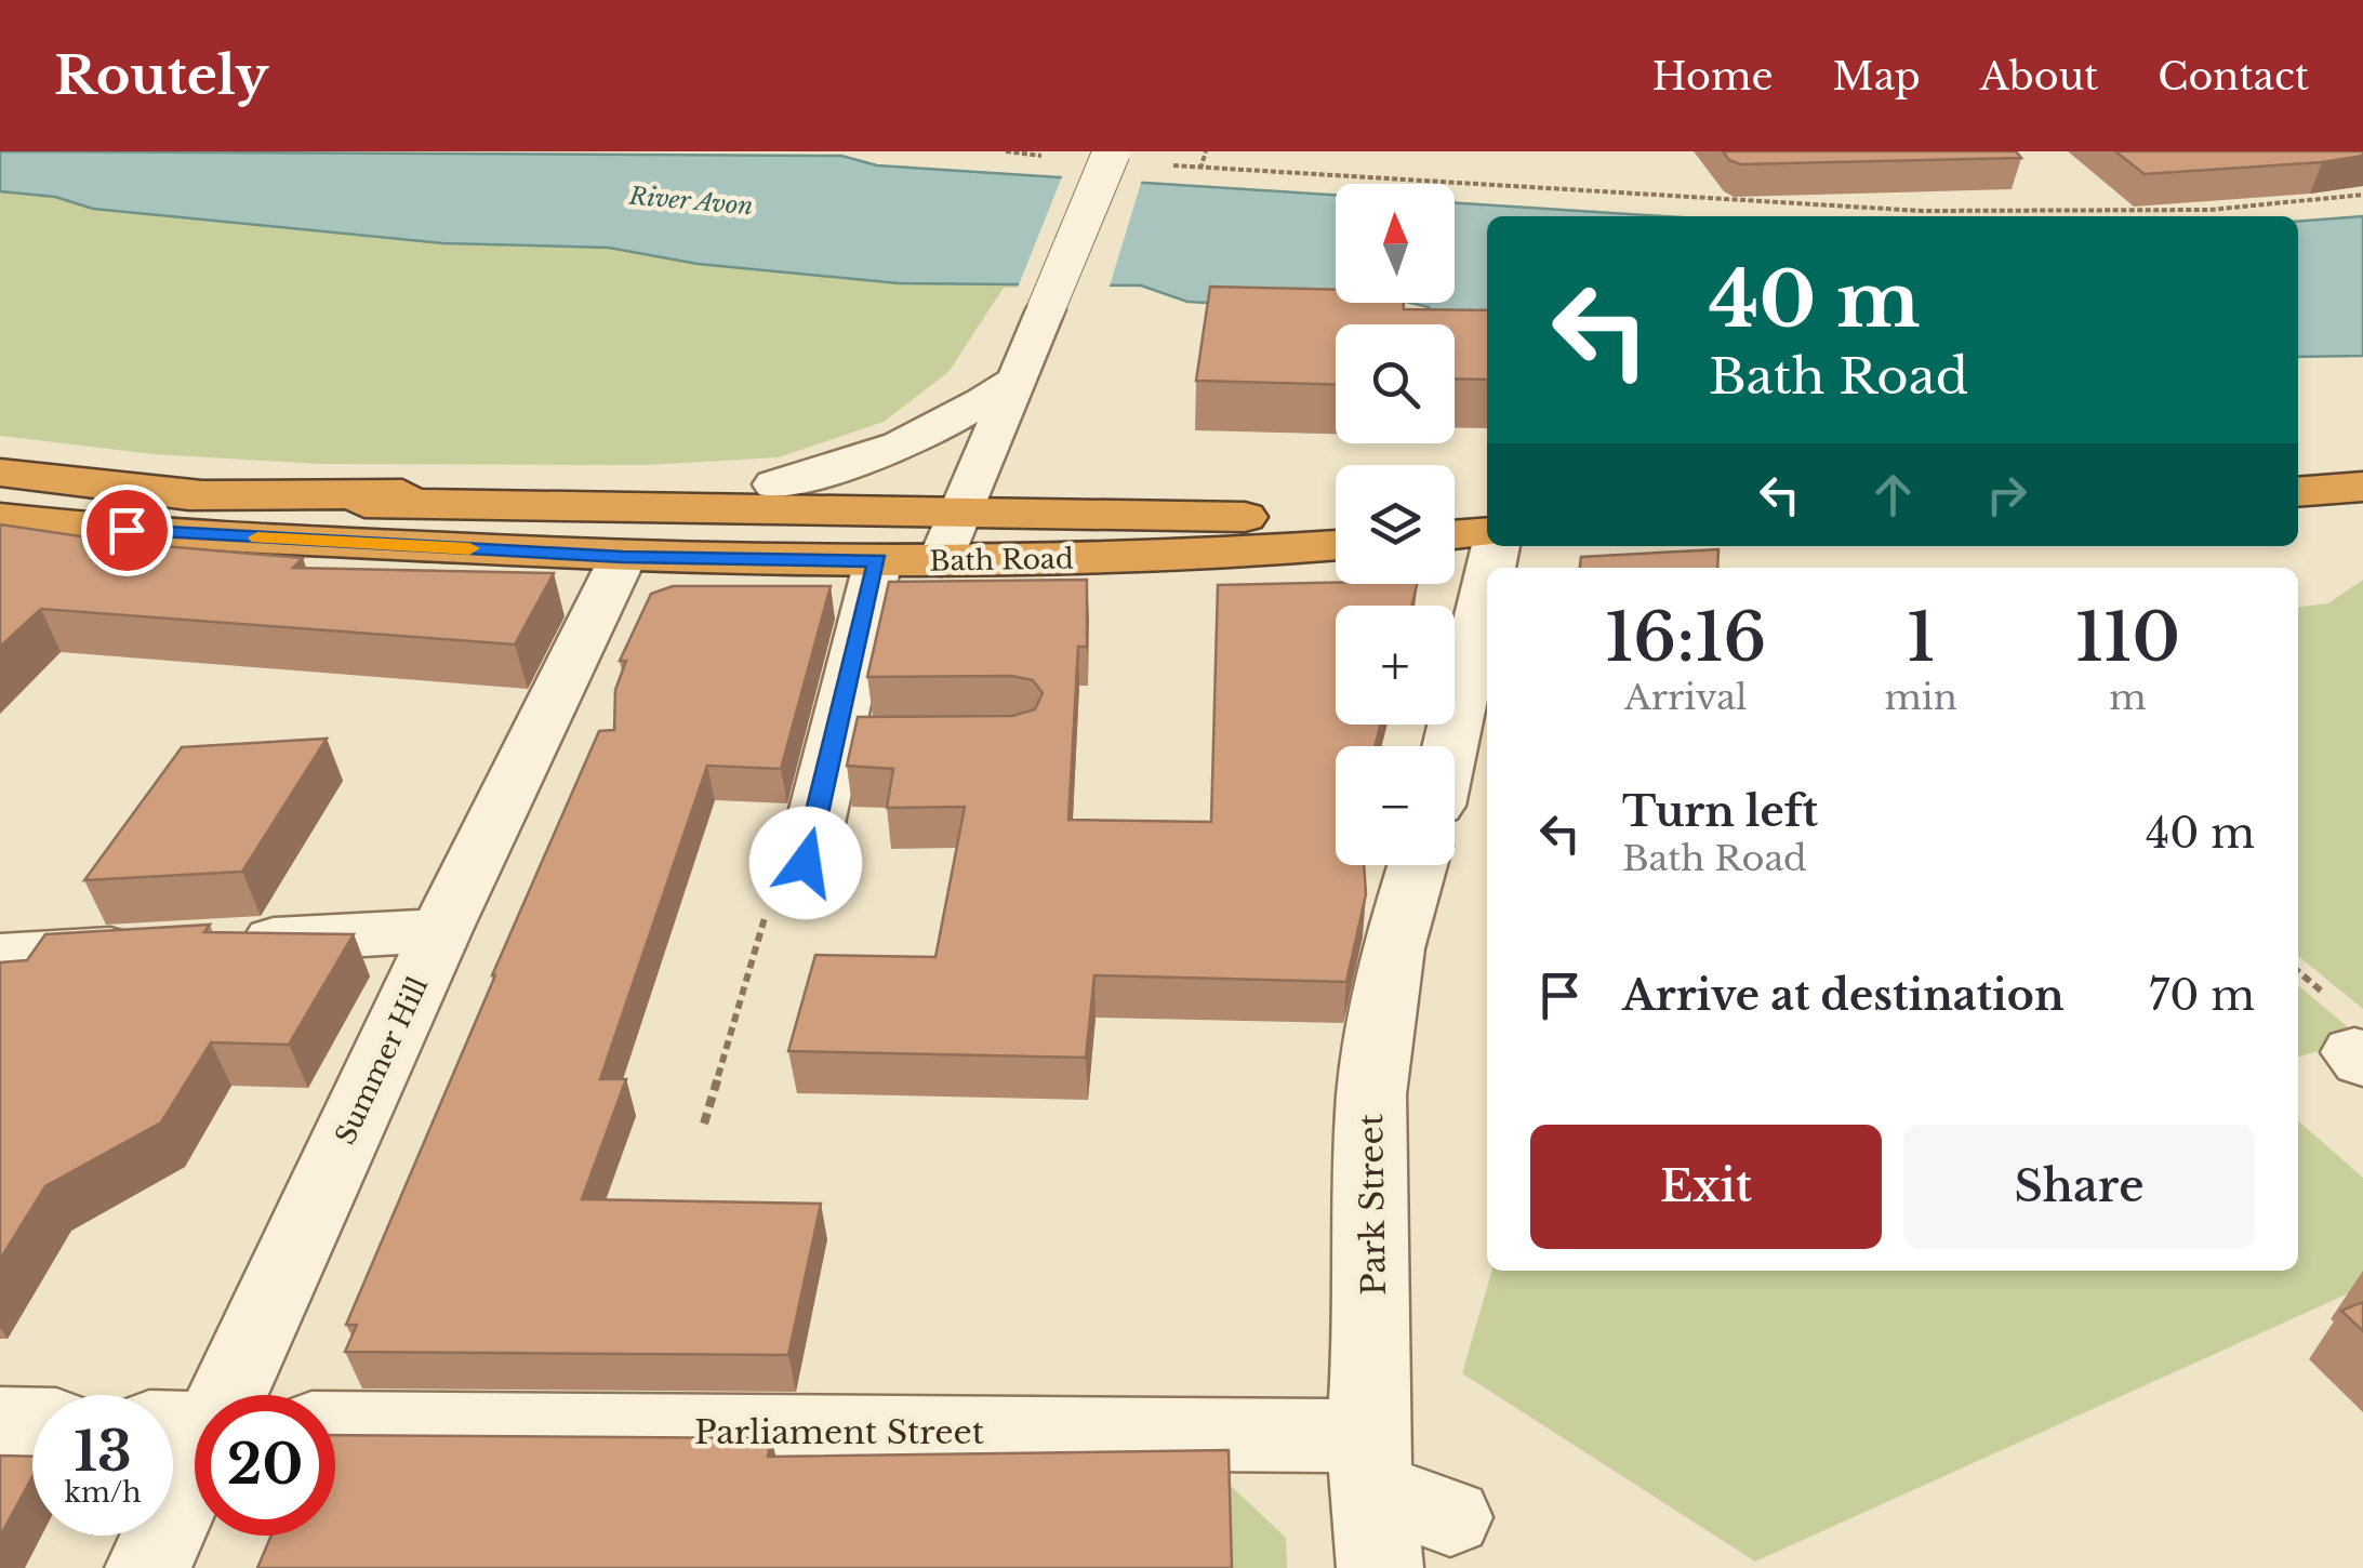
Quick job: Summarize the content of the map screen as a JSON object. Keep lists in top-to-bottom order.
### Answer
{
  "streets": {
    "highway": ["Bath Road"],
    "street": ["Summer Hill", "Park Street", "Parliament Street"]
  },
  "crossings": [
    ["Bath Road", "Summer Hill"],
    ["Park Street", "Parliament Street"]
  ],
  "water": ["River Avon"],
  "north": "top",
  "page": {
    "header": "Routely",
    "nav": [
      "Home",
      "Map",
      "About",
      "Contact"
    ],
    "map_buttons": ["+", "−"],
    "turn": ["40 m", "Bath Road"],
    "eta": [
      "16:16",
      "Arrival",
      "1",
      "min",
      "110",
      "m"
    ],
    "list": [
      {
        "name": "Turn left",
        "note": "Bath Road",
        "value": "40 m"
      },
      {
        "name": "Arrive at destination",
        "value": "70 m"
      }
    ],
    "buttons": ["Exit", "Share"],
    "speed": "13 km/h",
    "limit": "20"
  }
}
